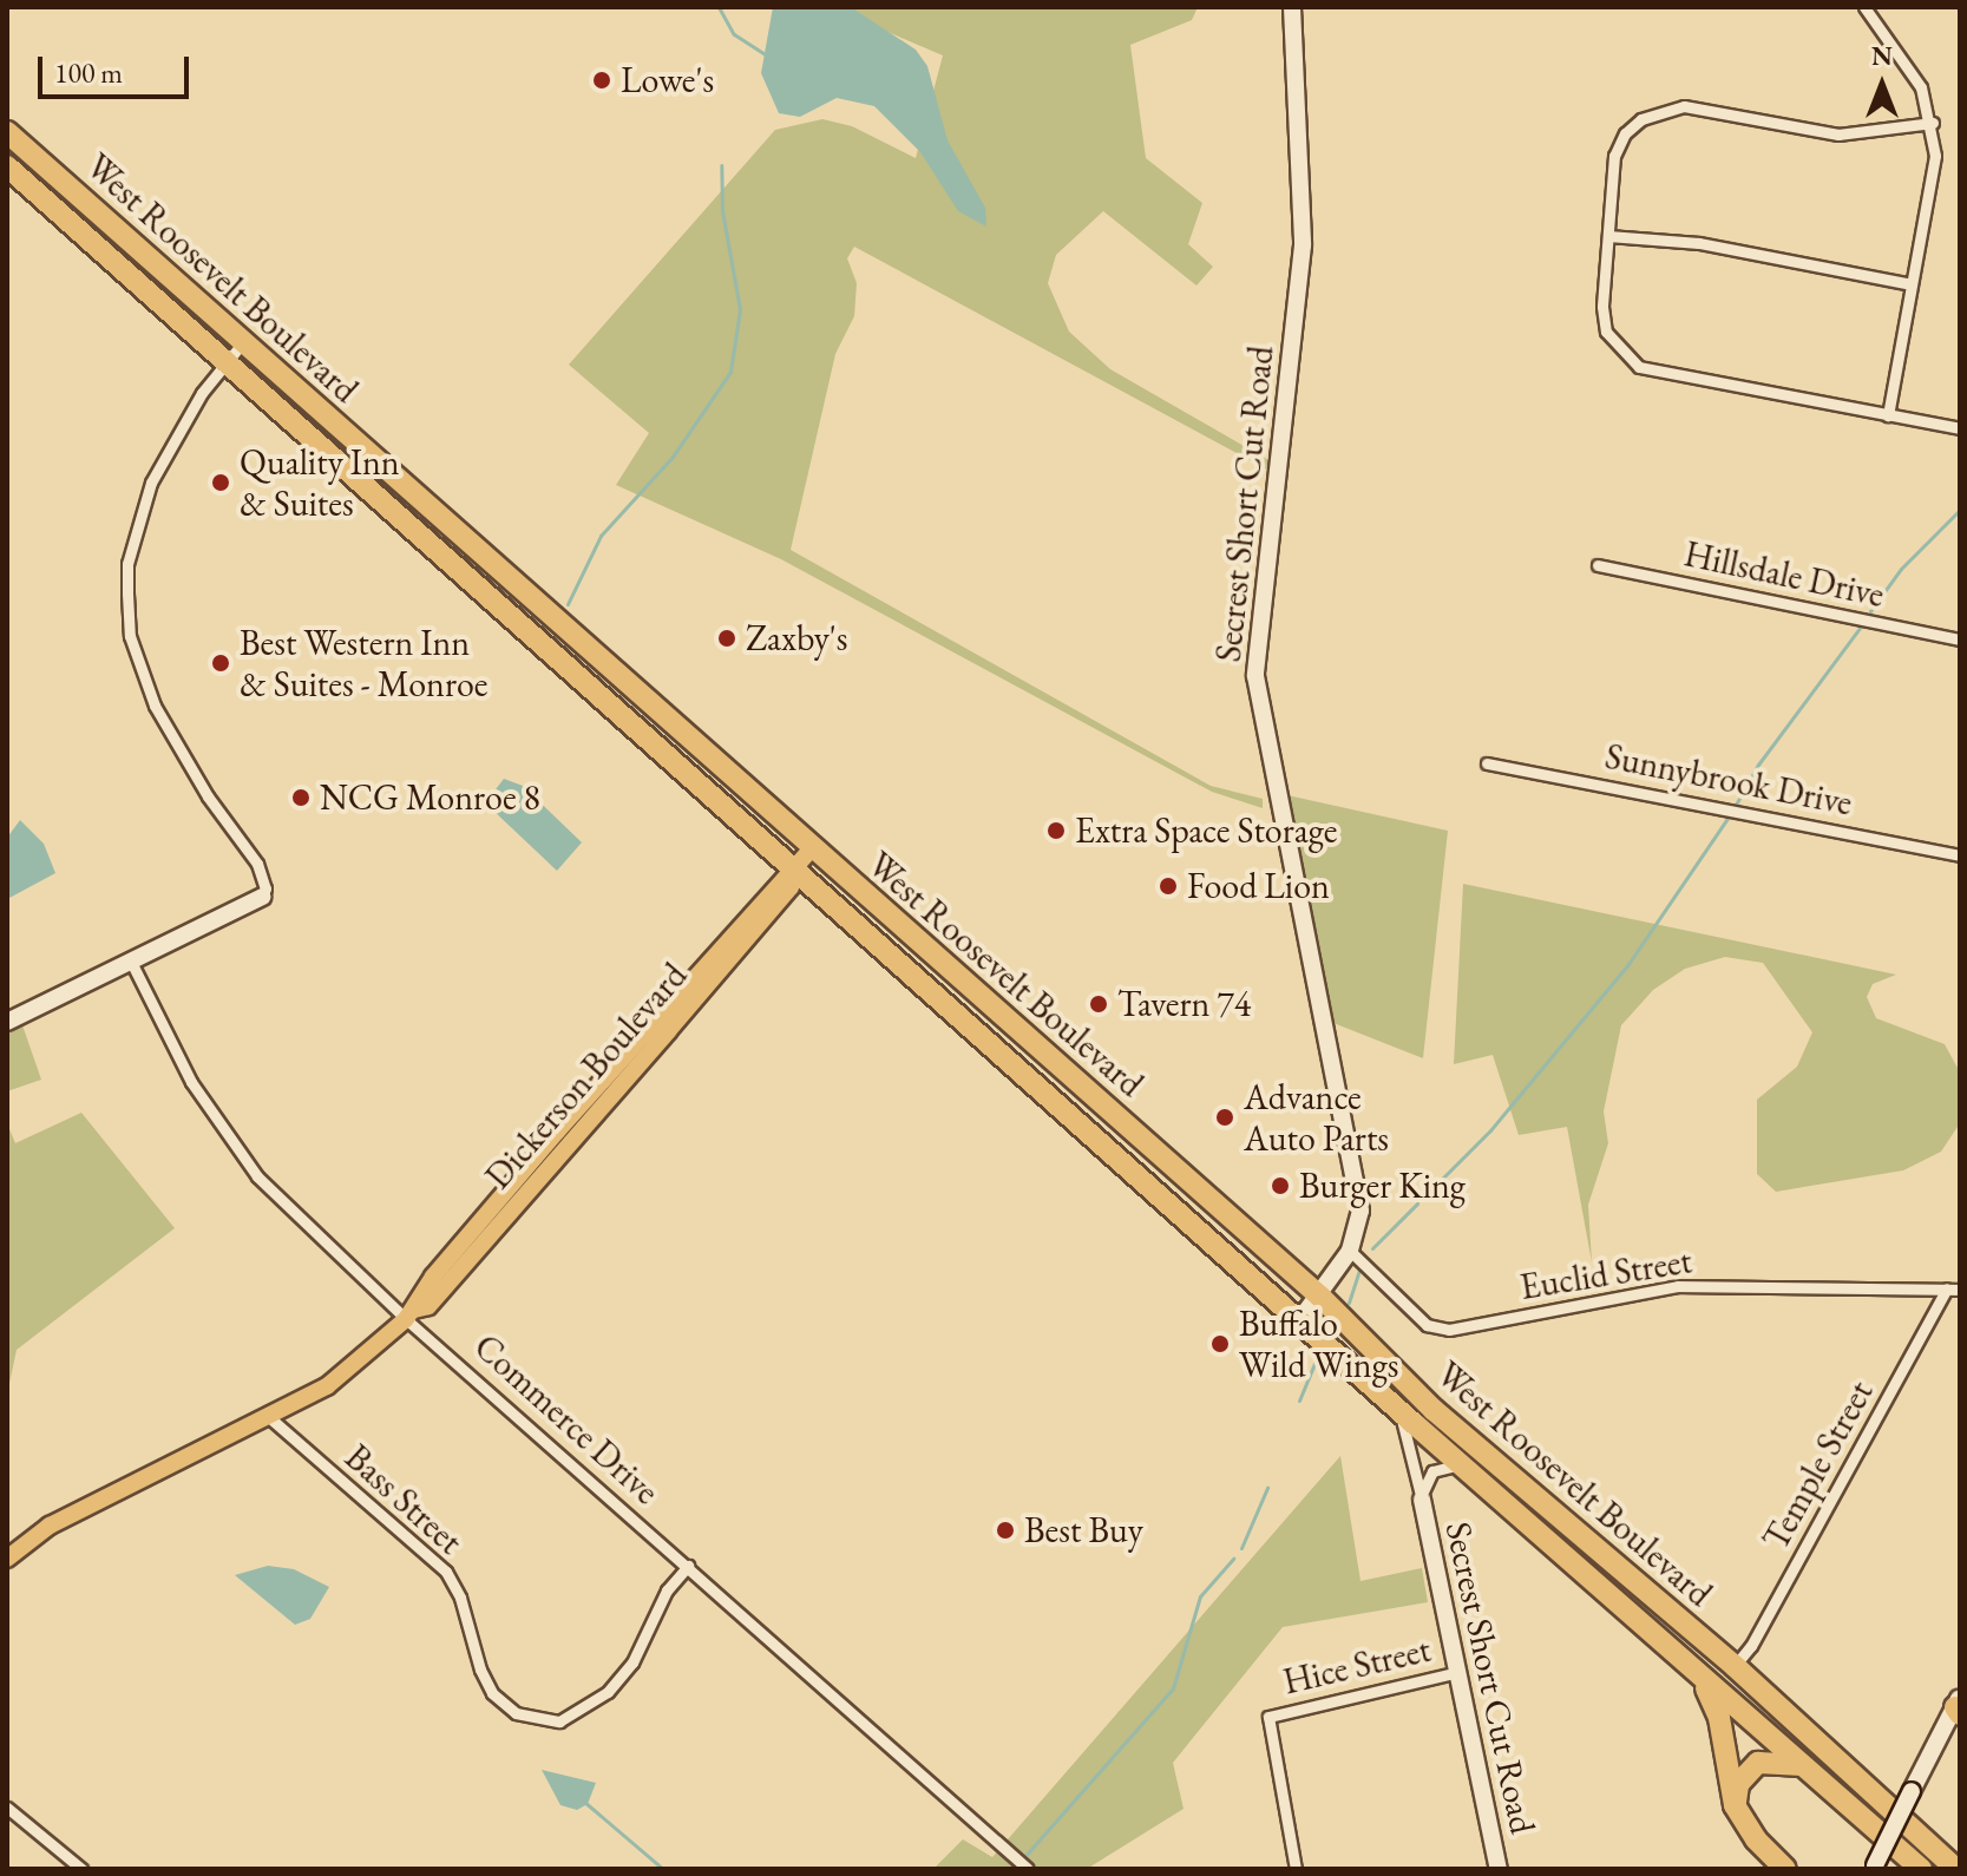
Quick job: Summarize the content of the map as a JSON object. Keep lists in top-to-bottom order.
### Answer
{
  "streets": {
    "highway": ["West Roosevelt Boulevard"],
    "main road": ["Secrest Short Cut Road", "Dickerson Boulevard"],
    "street": [
      "Hillsdale Drive",
      "Sunnybrook Drive",
      "Euclid Street",
      "Commerce Drive",
      "Temple Street",
      "Bass Street",
      "Hice Street"
    ]
  },
  "crossings": [
    ["West Roosevelt Boulevard", "Secrest Short Cut Road"],
    ["West Roosevelt Boulevard", "Dickerson Boulevard"],
    ["West Roosevelt Boulevard", "Temple Street"],
    ["Secrest Short Cut Road", "Euclid Street"],
    ["Secrest Short Cut Road", "Hice Street"],
    ["Dickerson Boulevard", "Commerce Drive"],
    ["Dickerson Boulevard", "Bass Street"],
    ["Euclid Street", "Temple Street"],
    ["Commerce Drive", "Bass Street"]
  ],
  "places": [
    "Lowe's",
    "Quality Inn & Suites",
    "Zaxby's",
    "Best Western Inn & Suites - Monroe",
    "NCG Monroe 8",
    "Extra Space Storage",
    "Food Lion",
    "Tavern 74",
    "Advance Auto Parts",
    "Burger King",
    "Buffalo Wild Wings",
    "Best Buy"
  ],
  "scale_bar": "100 m",
  "north": "top"
}
